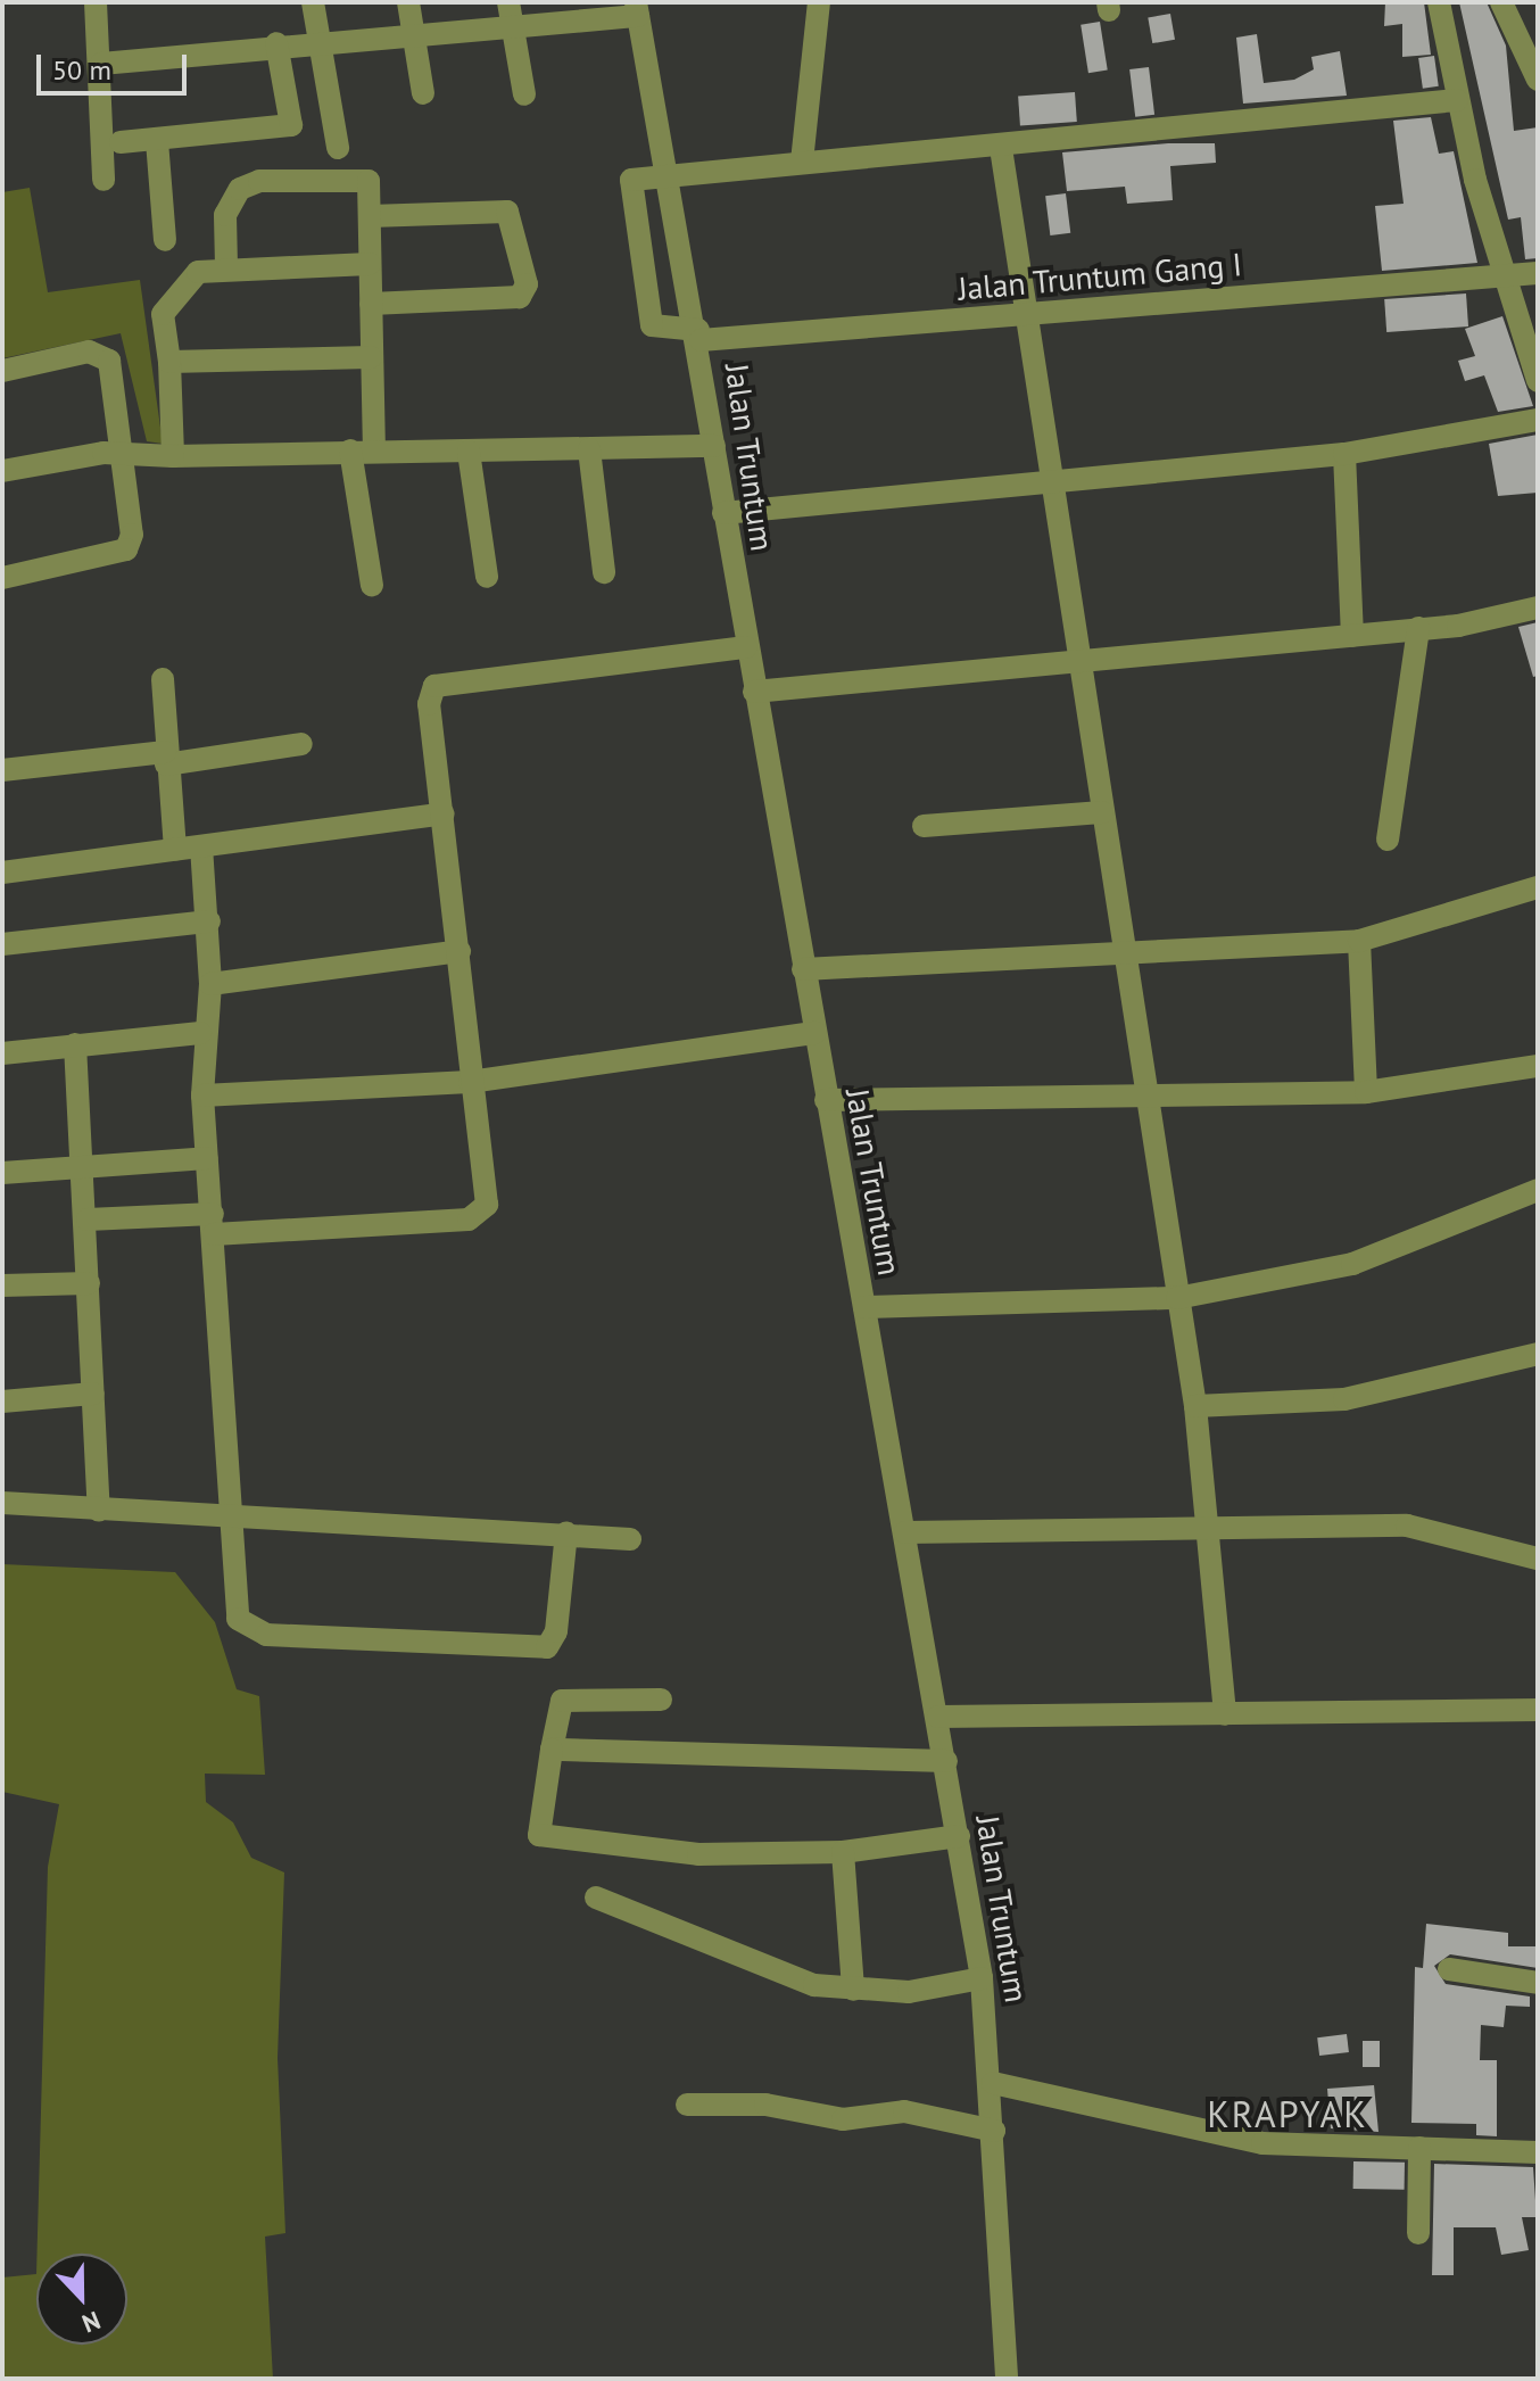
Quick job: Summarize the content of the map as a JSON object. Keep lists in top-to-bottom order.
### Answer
{
  "streets": {
    "street": ["Jalan Truntum Gang I", "Jalan Truntum"]
  },
  "crossings": [
    ["Jalan Truntum Gang I", "Jalan Truntum"]
  ],
  "districts": ["KRAPYAK"],
  "scale_bar": "50 m",
  "north": "bottom"
}
